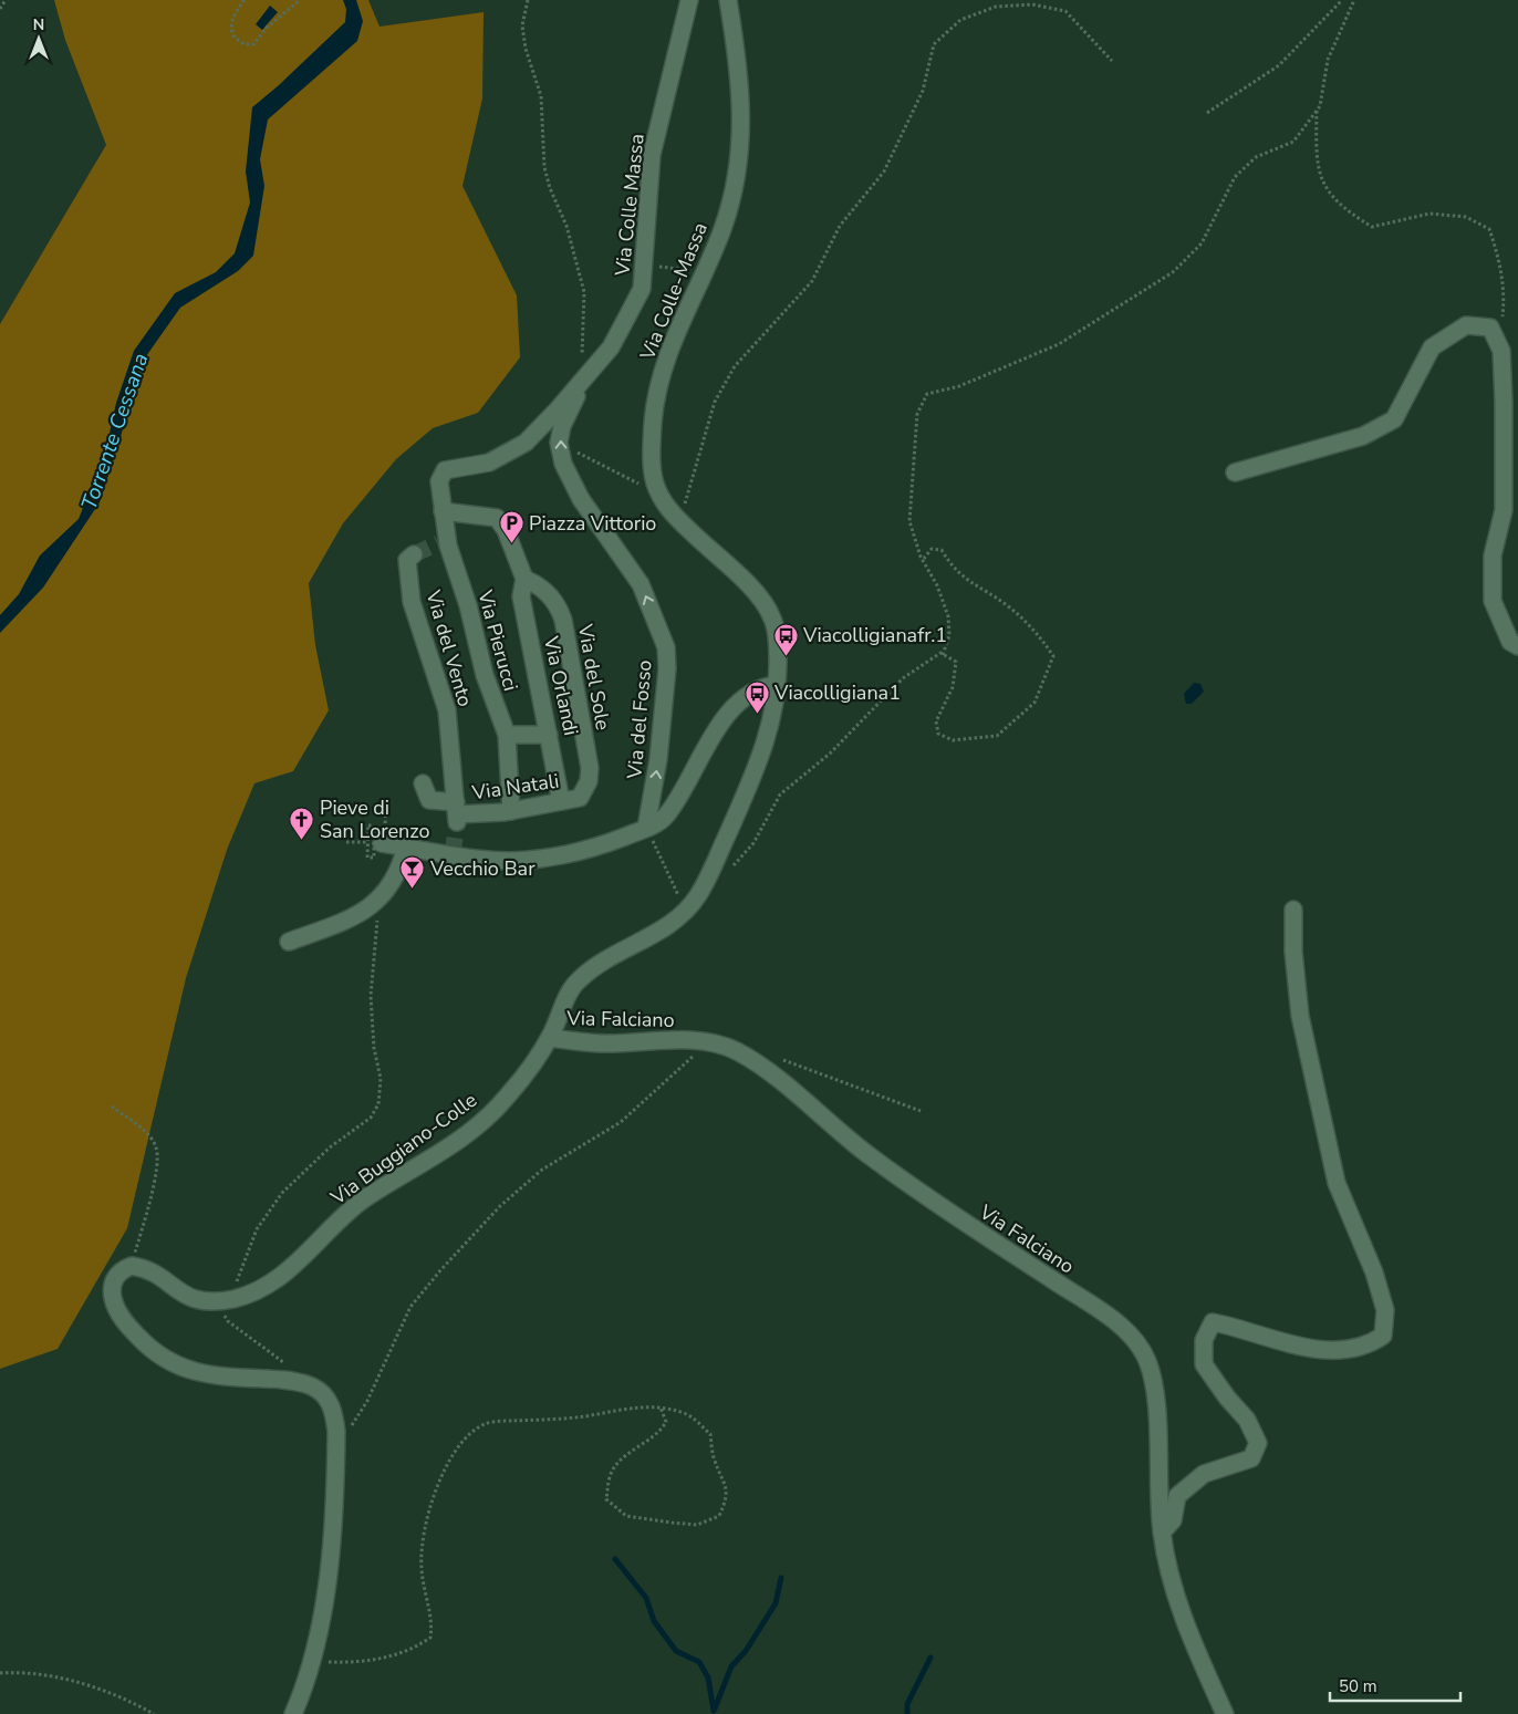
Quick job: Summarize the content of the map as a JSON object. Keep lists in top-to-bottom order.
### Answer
{
  "streets": {
    "street": [
      "Via Colle Massa",
      "Via Colle-Massa",
      "Via Pierucci",
      "Via del Vento",
      "Via del Sole",
      "Via Orlandi",
      "Via del Fosso",
      "Via Natali",
      "Via Falciano",
      "Via Buggiano-Colle"
    ]
  },
  "crossings": [
    ["Via Colle Massa", "Via Pierucci"],
    ["Via Colle Massa", "Via del Fosso"],
    ["Via Colle-Massa", "Via Buggiano-Colle"],
    ["Via Pierucci", "Via Natali"],
    ["Via del Vento", "Via Natali"],
    ["Via del Sole", "Via Orlandi"],
    ["Via del Sole", "Via Natali"],
    ["Via Orlandi", "Via Natali"],
    ["Via Falciano", "Via Buggiano-Colle"]
  ],
  "one_way": ["Via del Fosso"],
  "water": ["Torrente Cessana"],
  "places": {
    "parking": ["Piazza Vittorio"],
    "bus stop": ["Viacolligianafr.1", "Viacolligiana1"],
    "church": ["Pieve di San Lorenzo"],
    "bar": ["Vecchio Bar"]
  },
  "scale_bar": "50 m",
  "north": "top"
}
